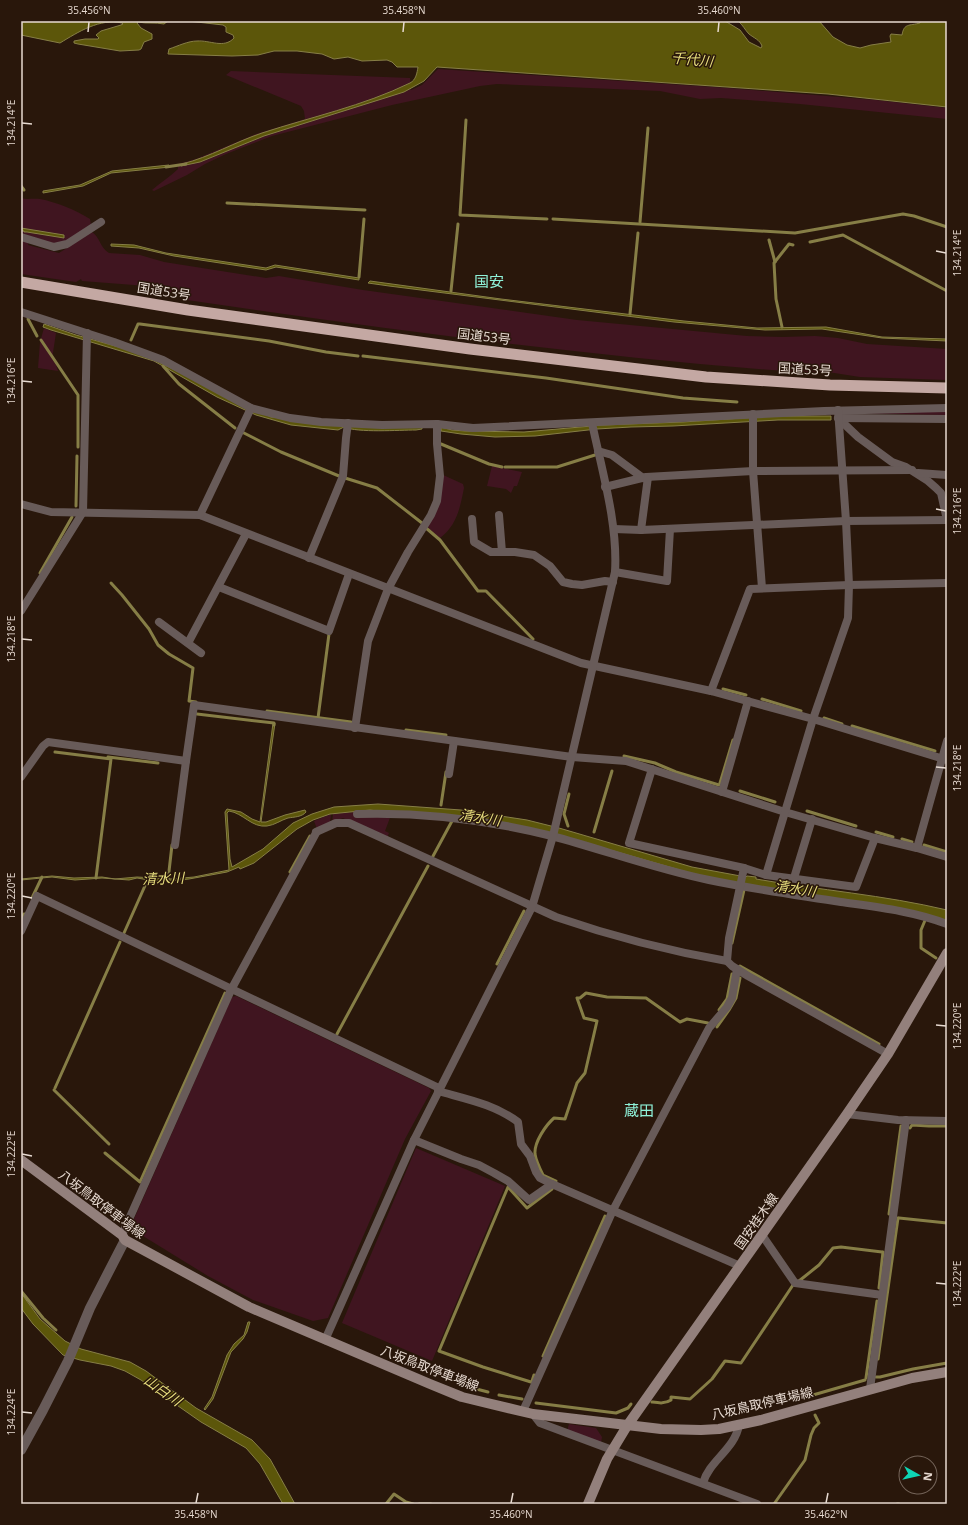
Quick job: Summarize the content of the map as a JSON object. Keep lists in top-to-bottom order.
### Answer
{
  "streets": {
    "highway": ["国道53号"],
    "main road": ["八坂鳥取停車場線", "国安桂木線"]
  },
  "crossings": [
    ["八坂鳥取停車場線", "国安桂木線"]
  ],
  "districts": ["国安", "蔵田"],
  "water": ["千代川", "清水川", "山白川"],
  "north": "right",
  "coordinates": [
    "35.456°N",
    "35.458°N",
    "35.460°N",
    "134.214°E",
    "134.216°E",
    "134.218°E",
    "134.220°E",
    "134.222°E",
    "134.224°E",
    "35.462°N"
  ]
}
